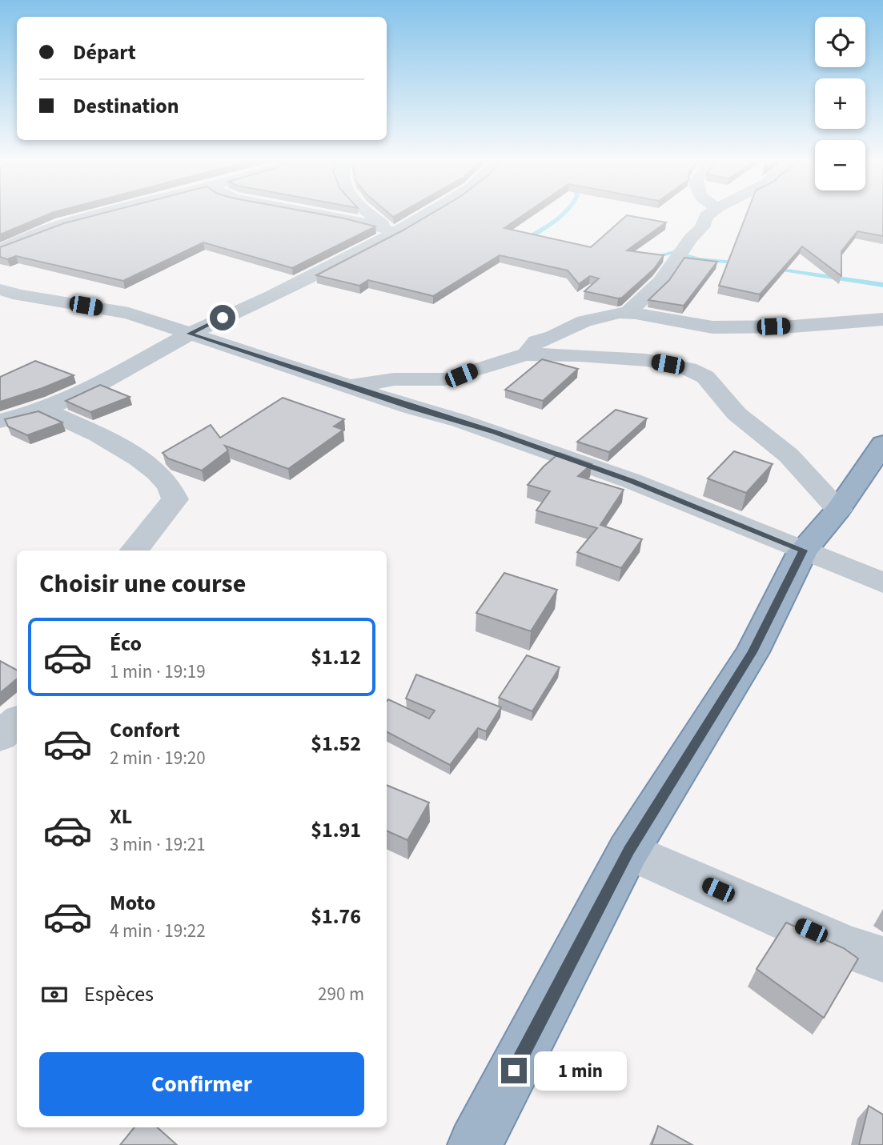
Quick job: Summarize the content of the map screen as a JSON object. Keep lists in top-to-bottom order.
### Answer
{
  "page": {
    "map_buttons": ["+", "−"],
    "banner": ["Départ", "Destination"],
    "heading": "Choisir une course",
    "list": [
      {
        "name": "Éco",
        "note": "1 min · 19:19",
        "value": "$1.12"
      },
      {
        "name": "Confort",
        "note": "2 min · 19:20",
        "value": "$1.52"
      },
      {
        "name": "XL",
        "note": "3 min · 19:21",
        "value": "$1.91"
      },
      {
        "name": "Moto",
        "note": "4 min · 19:22",
        "value": "$1.76"
      }
    ],
    "pay": ["Espèces", "290 m"],
    "buttons": "Confirmer",
    "bubble": "1 min"
  }
}
